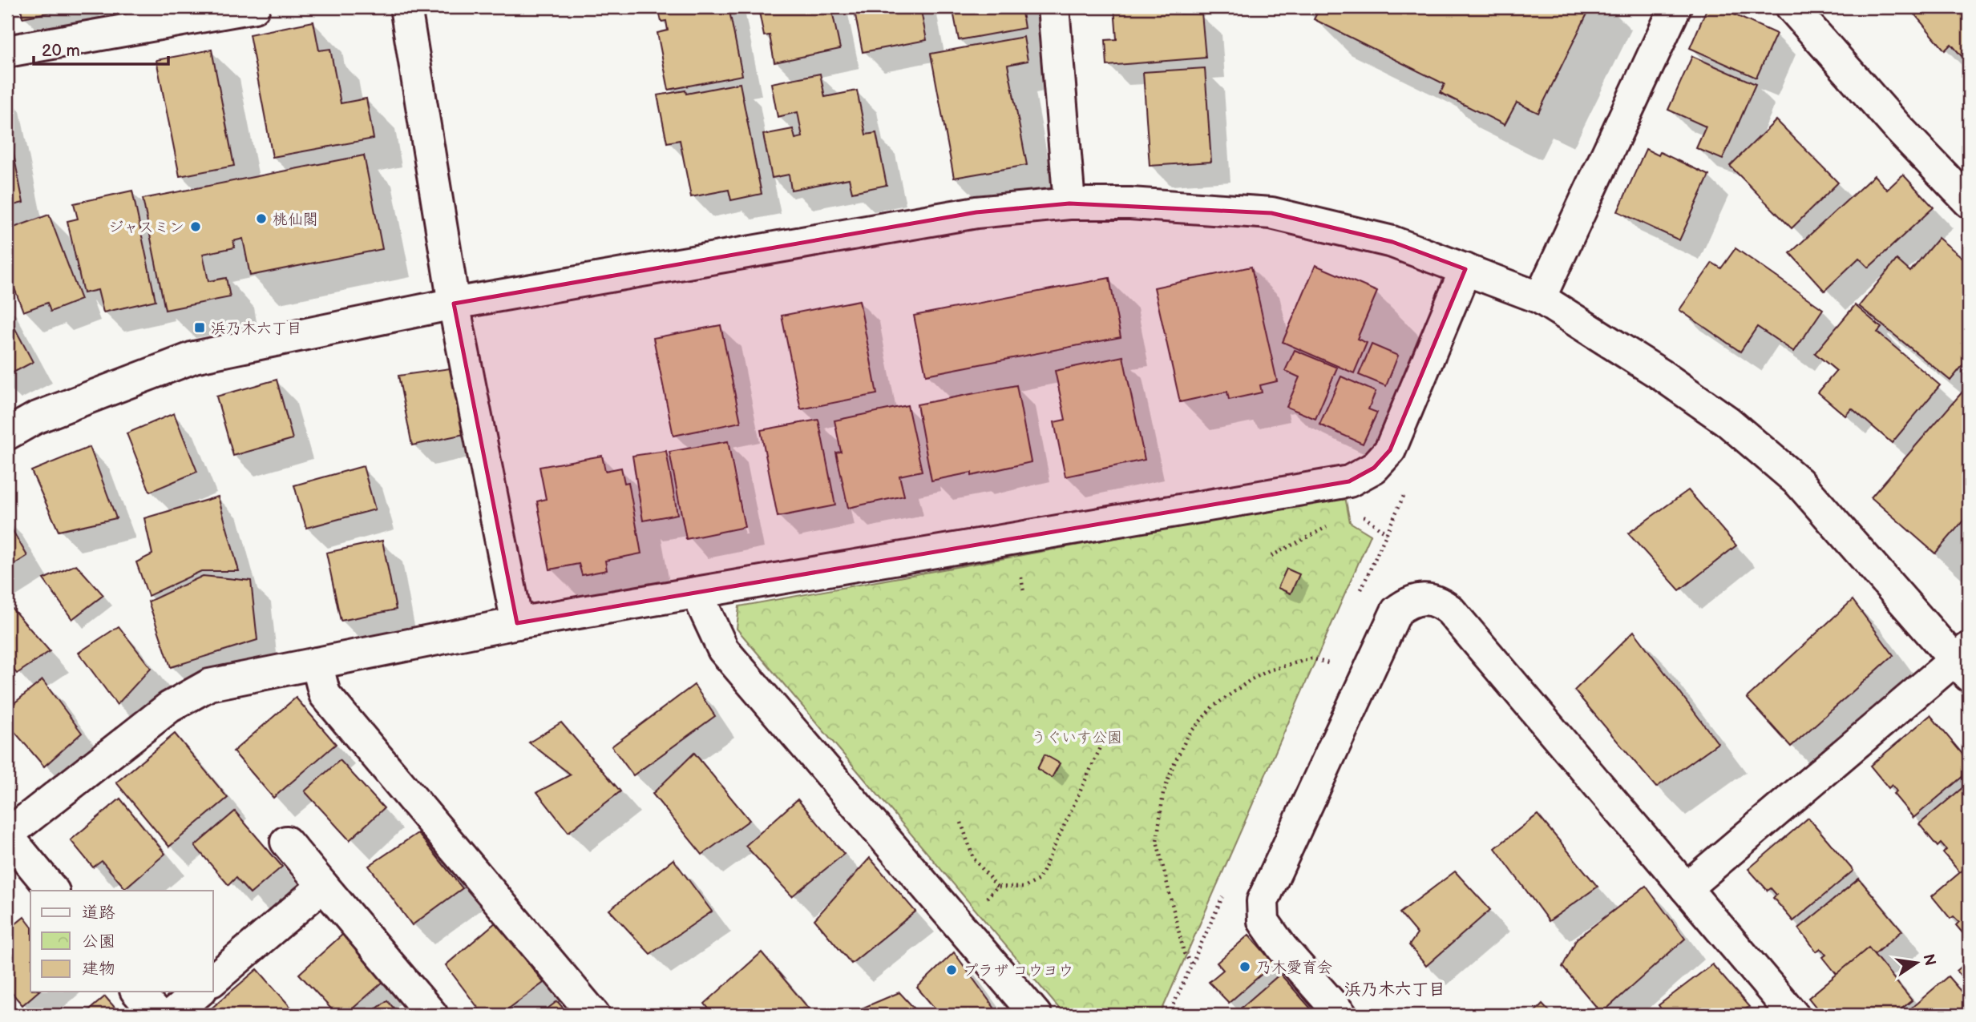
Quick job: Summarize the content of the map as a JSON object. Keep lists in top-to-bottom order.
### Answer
{
  "districts": ["浜乃木六丁目"],
  "parks": ["うぐいす公園"],
  "places": {
    "other": [
      "桃仙閣",
      "ジャスミン",
      "乃木愛育会",
      "プラザ コウヨウ"
    ],
    "transit": ["浜乃木六丁目"]
  },
  "legend": ["道路", "公園", "建物"],
  "scale_bar": "20 m",
  "north": "right"
}
